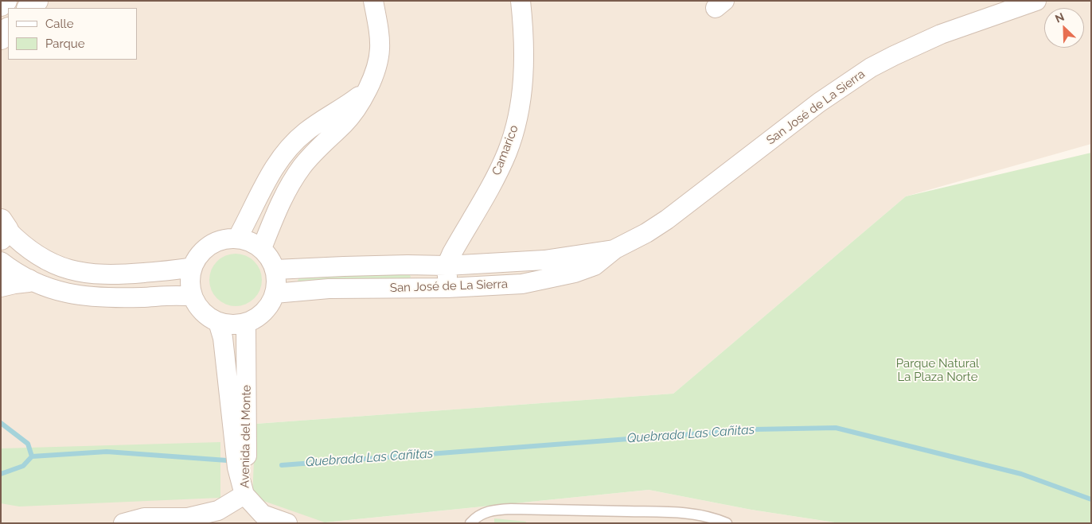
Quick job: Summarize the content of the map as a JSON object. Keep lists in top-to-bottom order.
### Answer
{
  "streets": {
    "street": ["San José de La Sierra", "Camarico", "Avenida del Monte"]
  },
  "crossings": [
    ["San José de La Sierra", "Camarico"],
    ["San José de La Sierra", "Avenida del Monte"]
  ],
  "water": ["Quebrada Las Cañitas"],
  "parks": ["Parque Natural La Plaza Norte"],
  "legend": ["Calle", "Parque"],
  "north": "top left"
}
